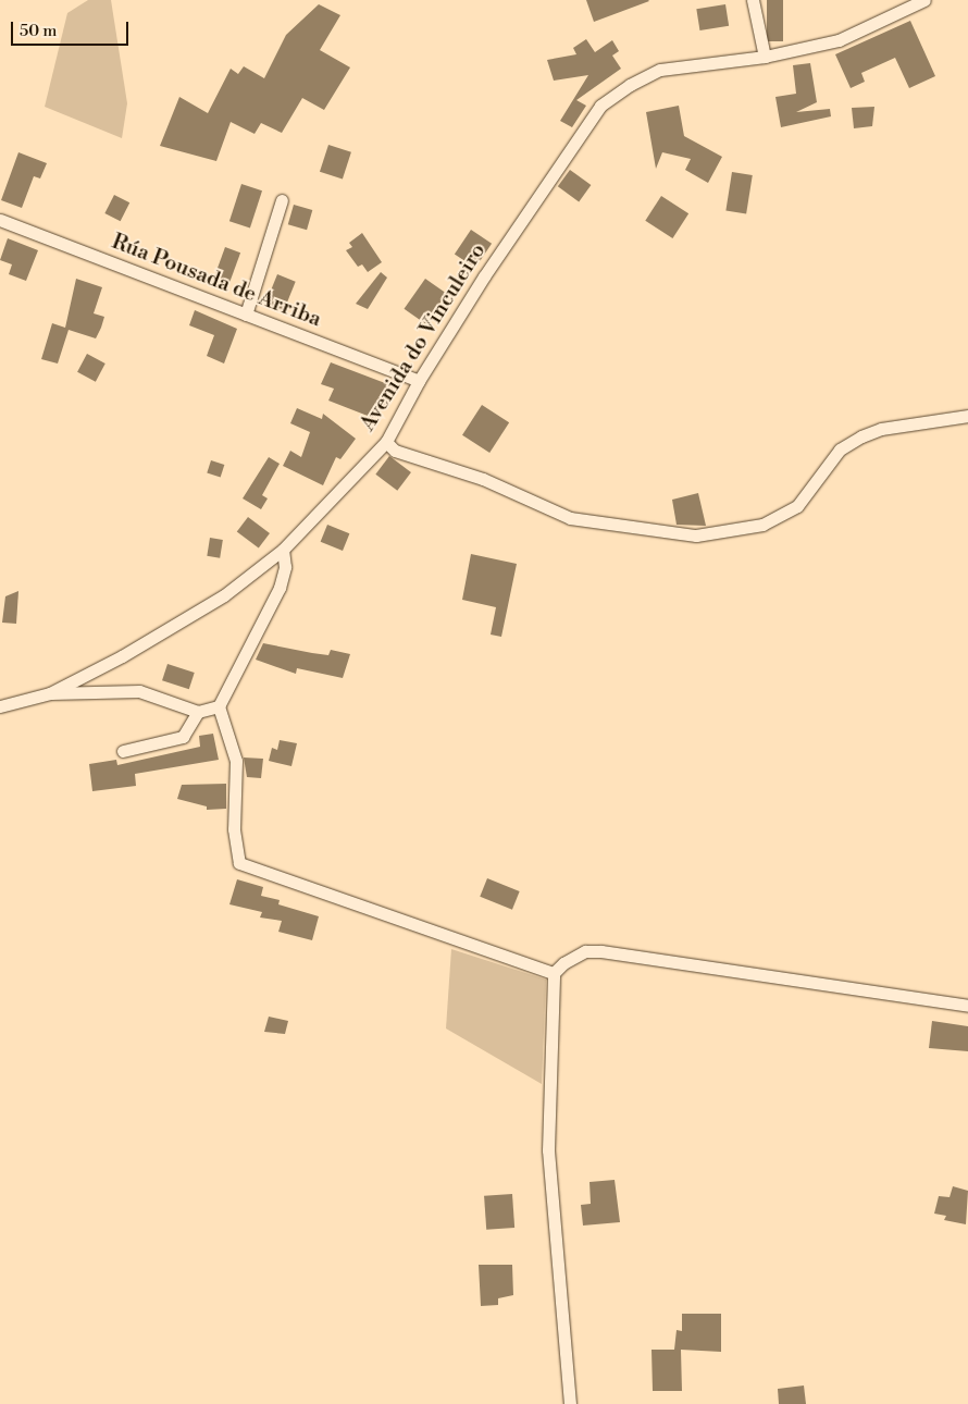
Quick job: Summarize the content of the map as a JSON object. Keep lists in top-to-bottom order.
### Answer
{
  "streets": {
    "street": ["Rúa Pousada de Arriba", "Avenida do Vinculeiro"]
  },
  "crossings": [
    ["Rúa Pousada de Arriba", "Avenida do Vinculeiro"]
  ],
  "scale_bar": "50 m"
}
